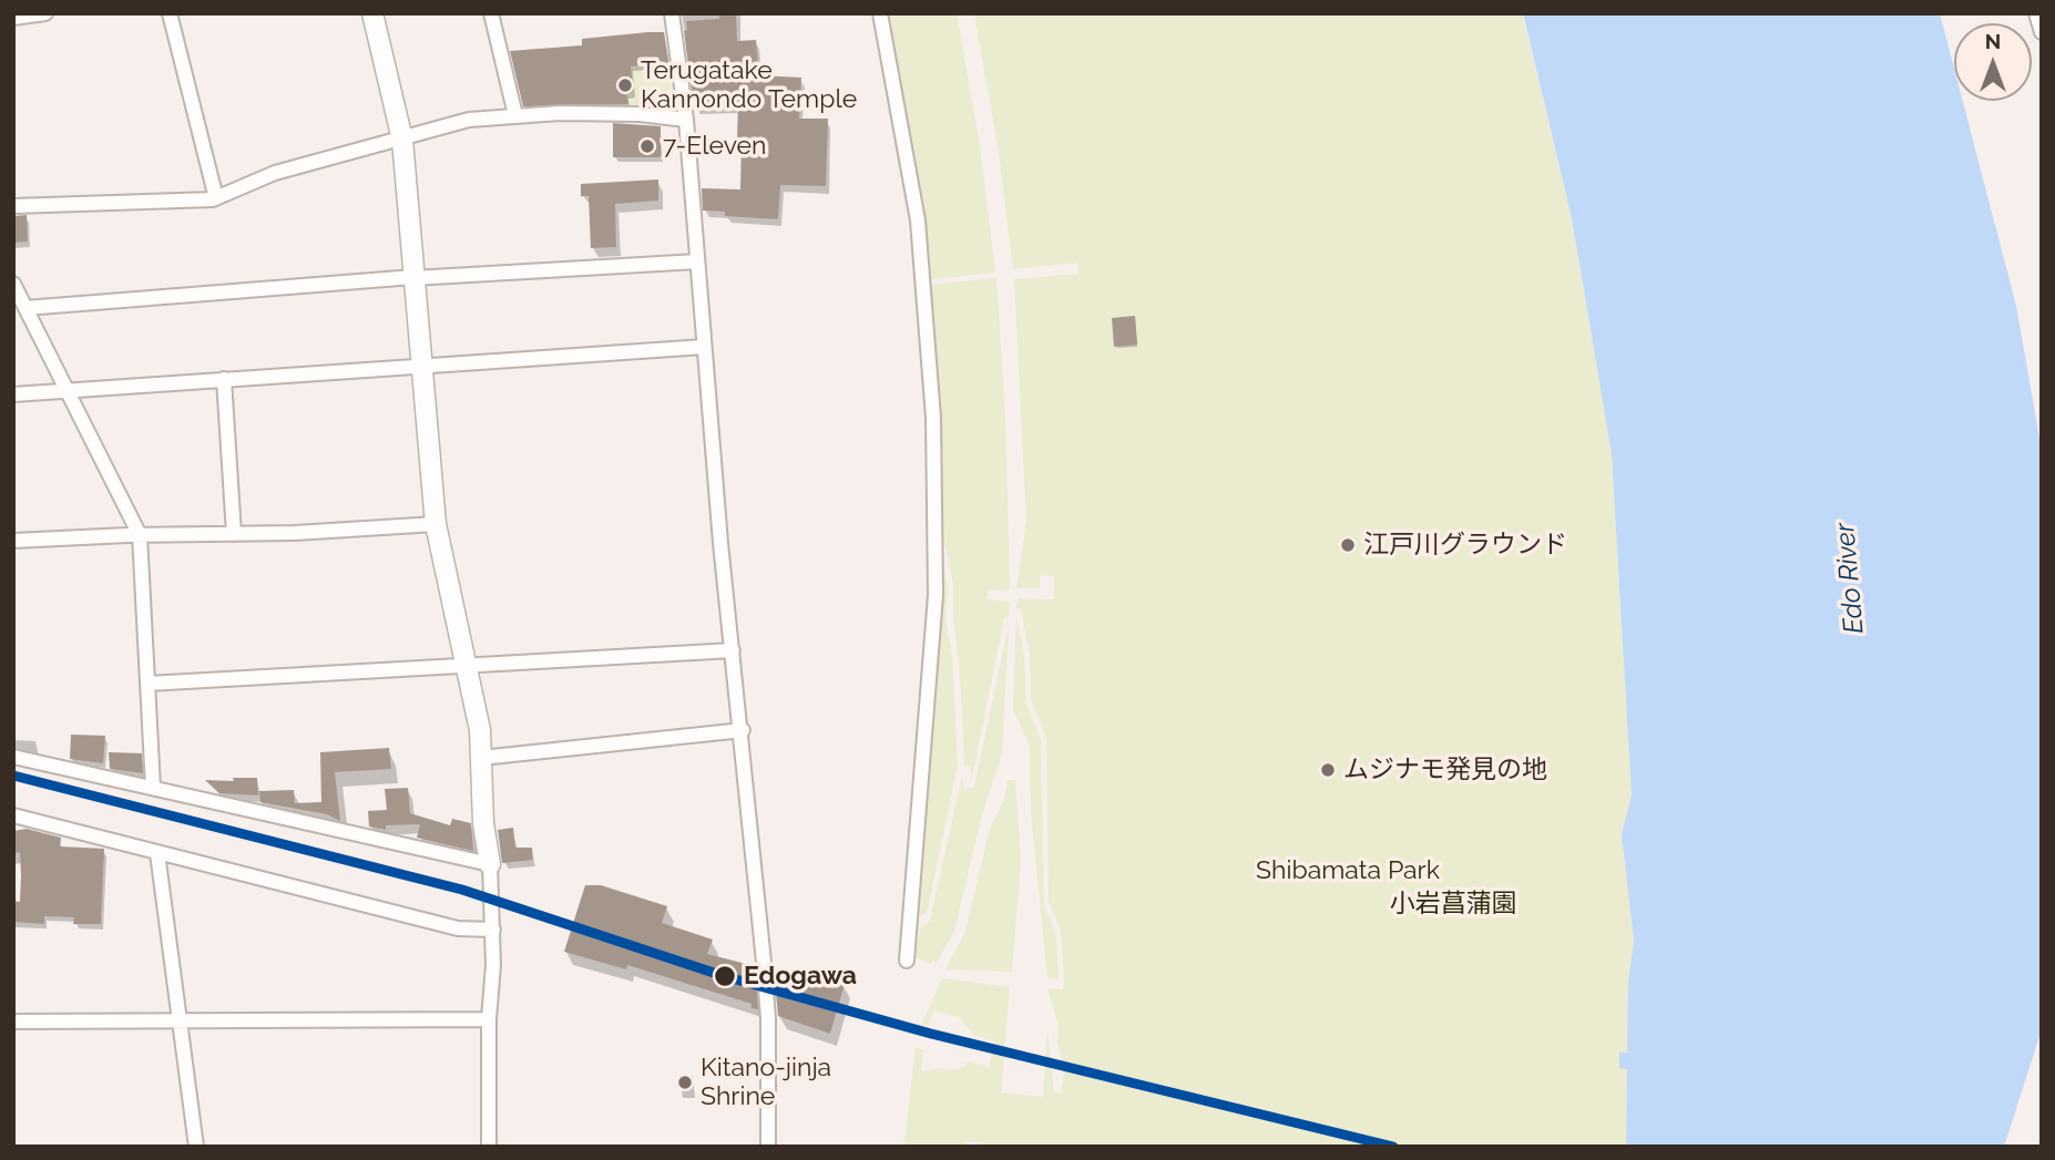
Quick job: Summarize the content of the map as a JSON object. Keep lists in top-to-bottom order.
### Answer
{
  "water": ["Edo River"],
  "parks": ["Shibamata Park", "小岩菖蒲園"],
  "places": [
    "Terugatake Kannondo Temple",
    "7-Eleven",
    "江戸川グラウンド",
    "ムジナモ発見の地",
    "Edogawa",
    "Kitano-jinja Shrine"
  ],
  "north": "top"
}
